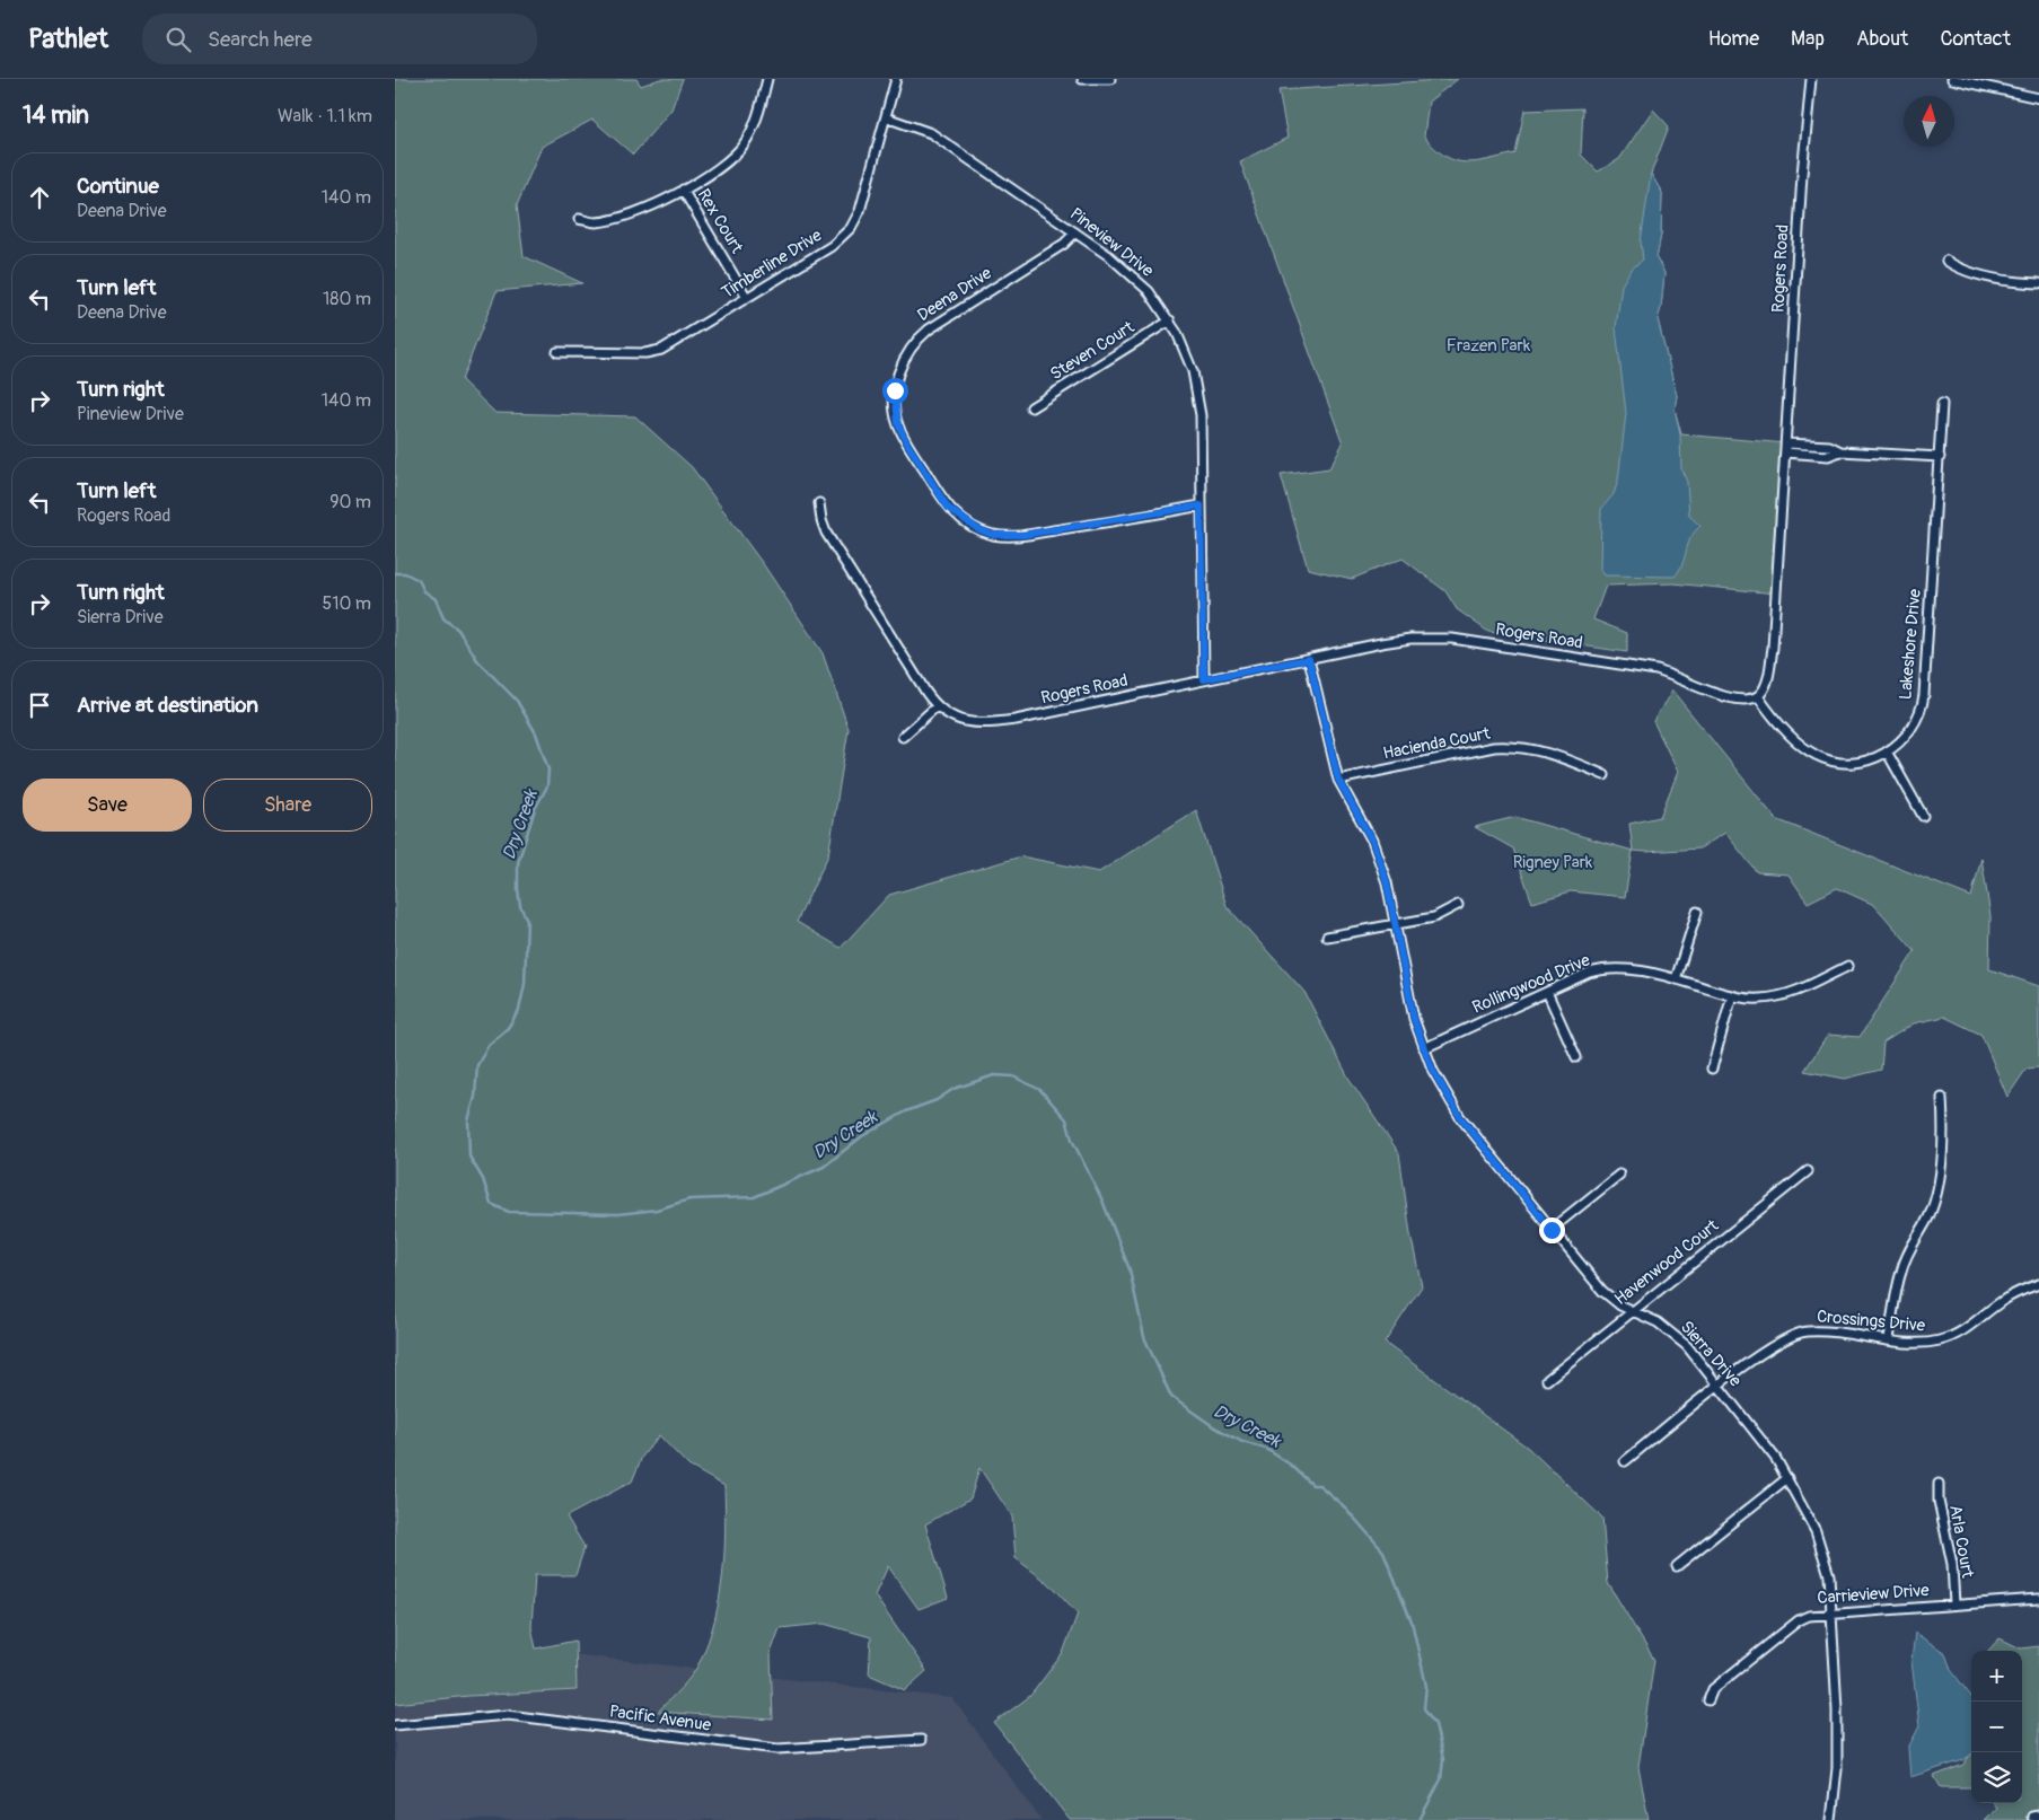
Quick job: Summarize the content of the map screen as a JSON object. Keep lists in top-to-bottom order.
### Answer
{
  "streets": {
    "street": [
      "Rex Court",
      "Pineview Drive",
      "Timberline Drive",
      "Rogers Road",
      "Deena Drive",
      "Steven Court",
      "Lakeshore Drive",
      "Hacienda Court",
      "Rollingwood Drive",
      "Havenwood Court",
      "Crossings Drive",
      "Sierra Drive",
      "Arla Court",
      "Carrieview Drive",
      "Pacific Avenue"
    ]
  },
  "crossings": [
    ["Rex Court", "Timberline Drive"],
    ["Pineview Drive", "Timberline Drive"],
    ["Pineview Drive", "Rogers Road"],
    ["Pineview Drive", "Deena Drive"],
    ["Pineview Drive", "Steven Court"],
    ["Rogers Road", "Lakeshore Drive"],
    ["Rogers Road", "Sierra Drive"],
    ["Hacienda Court", "Sierra Drive"],
    ["Rollingwood Drive", "Sierra Drive"],
    ["Havenwood Court", "Sierra Drive"],
    ["Crossings Drive", "Sierra Drive"],
    ["Sierra Drive", "Carrieview Drive"],
    ["Arla Court", "Carrieview Drive"]
  ],
  "water": ["Dry Creek"],
  "parks": ["Frazen Park", "Rigney Park"],
  "north": "top",
  "page": {
    "header": "Pathlet",
    "search": "Search here",
    "nav": [
      "Home",
      "Map",
      "About",
      "Contact"
    ],
    "heading": ["14 min", "Walk · 1.1 km"],
    "list": [
      ["Continue", "Deena Drive", "140 m"],
      ["Turn left", "Deena Drive", "180 m"],
      ["Turn right", "Pineview Drive", "140 m"],
      ["Turn left", "Rogers Road", "90 m"],
      ["Turn right", "Sierra Drive", "510 m"],
      "Arrive at destination"
    ],
    "buttons": ["Save", "Share"],
    "map_buttons": ["+", "−"]
  }
}
